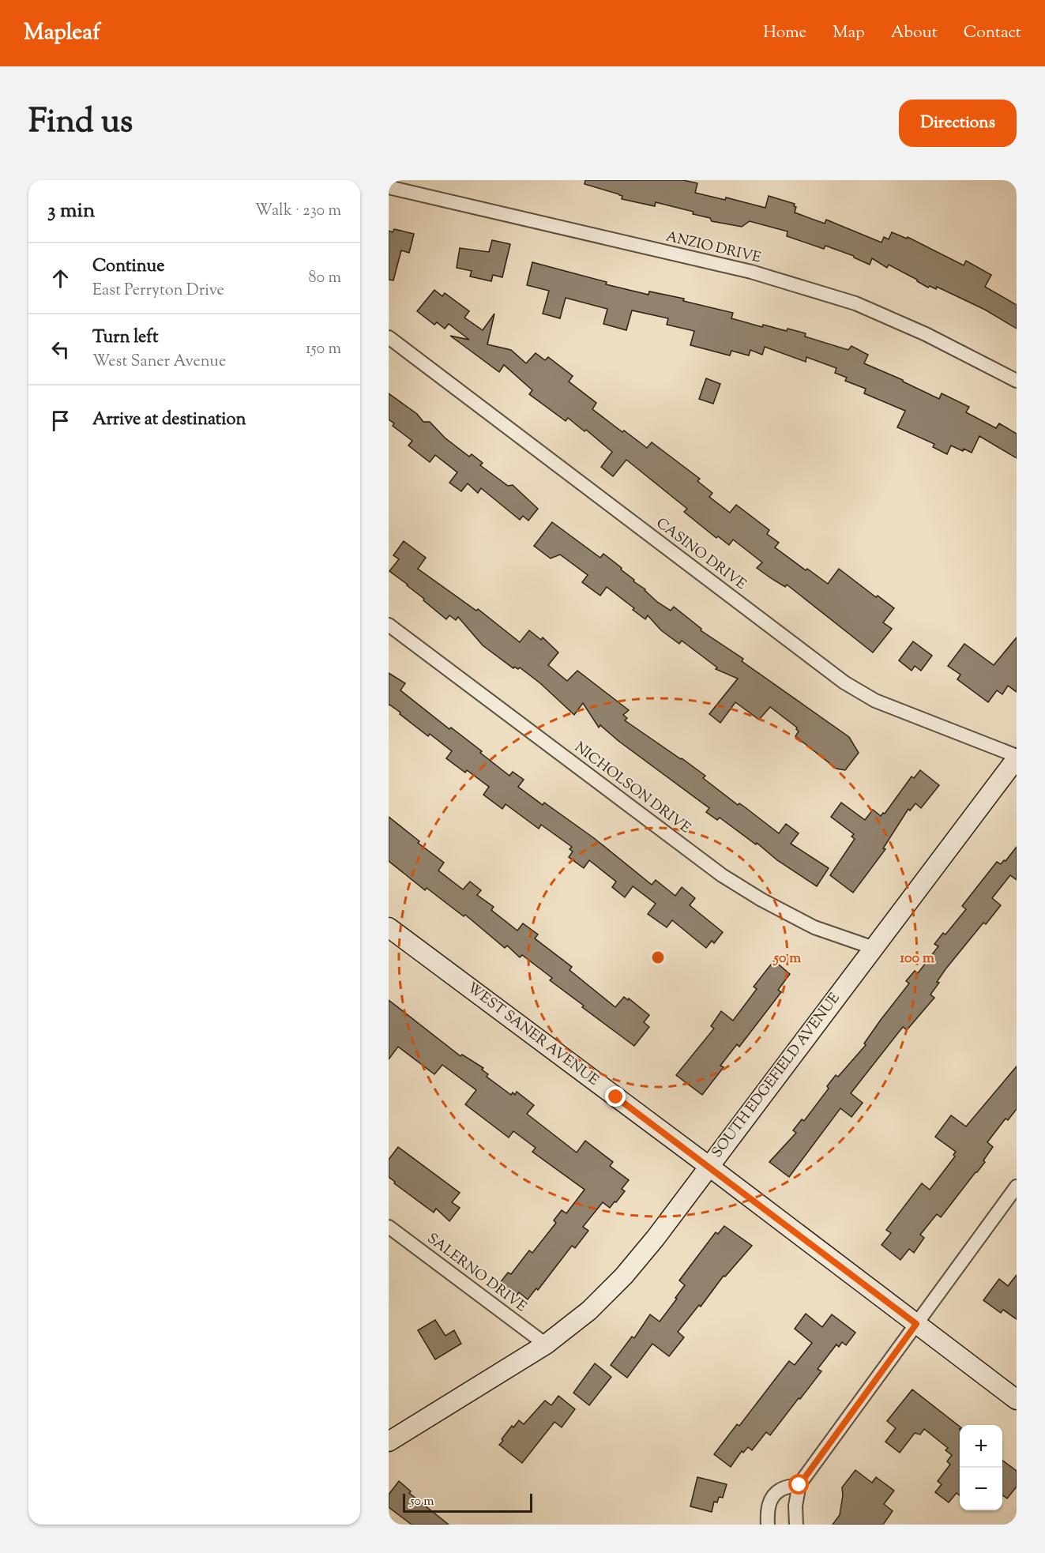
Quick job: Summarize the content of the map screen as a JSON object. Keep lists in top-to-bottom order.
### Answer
{
  "streets": {
    "street": [
      "ANZIO DRIVE",
      "CASINO DRIVE",
      "NICHOLSON DRIVE",
      "WEST SANER AVENUE",
      "SOUTH EDGEFIELD AVENUE",
      "SALERNO DRIVE"
    ]
  },
  "crossings": [
    ["CASINO DRIVE", "SOUTH EDGEFIELD AVENUE"],
    ["NICHOLSON DRIVE", "SOUTH EDGEFIELD AVENUE"],
    ["WEST SANER AVENUE", "SOUTH EDGEFIELD AVENUE"],
    ["SOUTH EDGEFIELD AVENUE", "SALERNO DRIVE"]
  ],
  "scale_bar": "50 m",
  "page": {
    "header": "Mapleaf",
    "nav": [
      "Home",
      "Map",
      "About",
      "Contact"
    ],
    "title": "Find us",
    "buttons": "Directions",
    "heading": ["3 min", "Walk · 230 m"],
    "list": [
      ["Continue", "East Perryton Drive", "80 m"],
      ["Turn left", "West Saner Avenue", "150 m"],
      "Arrive at destination"
    ],
    "map_buttons": ["+", "−"],
    "scale": "50 m"
  },
  "rings": ["50 m", "100 m"]
}
